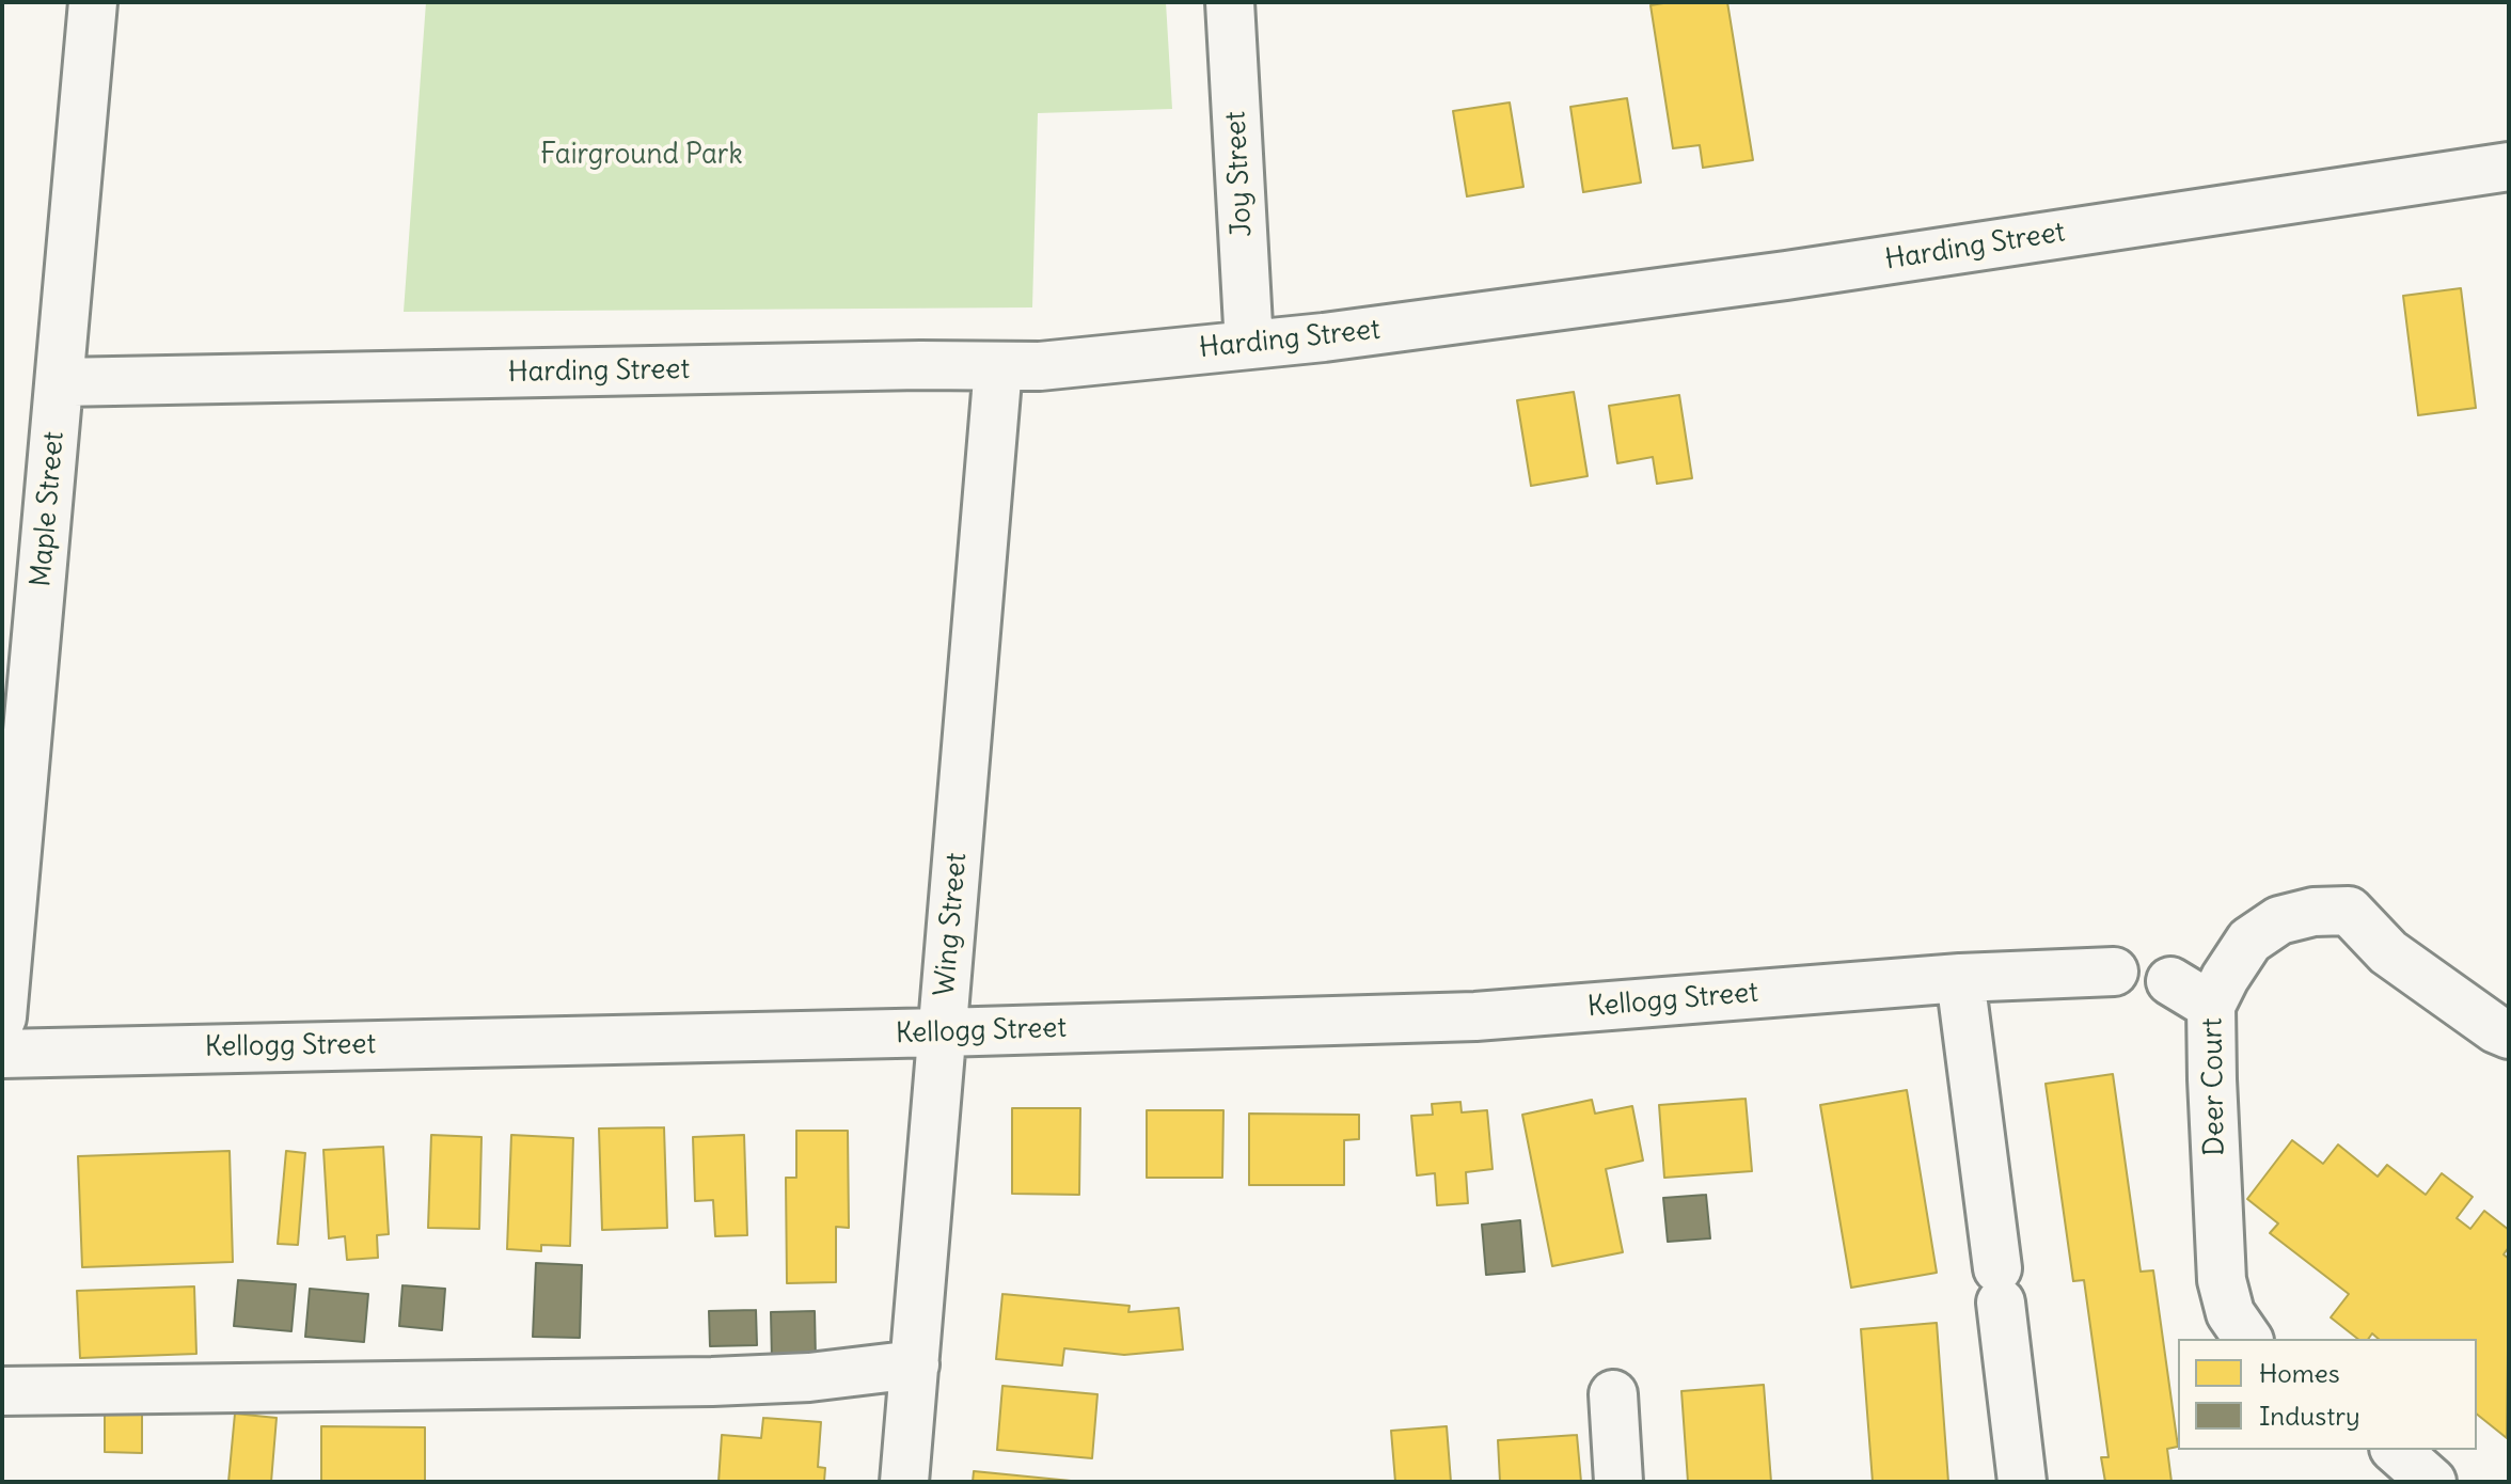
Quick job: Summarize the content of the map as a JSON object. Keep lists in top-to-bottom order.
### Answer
{
  "streets": {
    "street": [
      "Joy Street",
      "Harding Street",
      "Maple Street",
      "Wing Street",
      "Kellogg Street",
      "Deer Court"
    ]
  },
  "crossings": [
    ["Joy Street", "Harding Street"],
    ["Harding Street", "Maple Street"],
    ["Harding Street", "Wing Street"],
    ["Wing Street", "Kellogg Street"]
  ],
  "parks": ["Fairground Park"],
  "legend": ["Homes", "Industry"]
}
